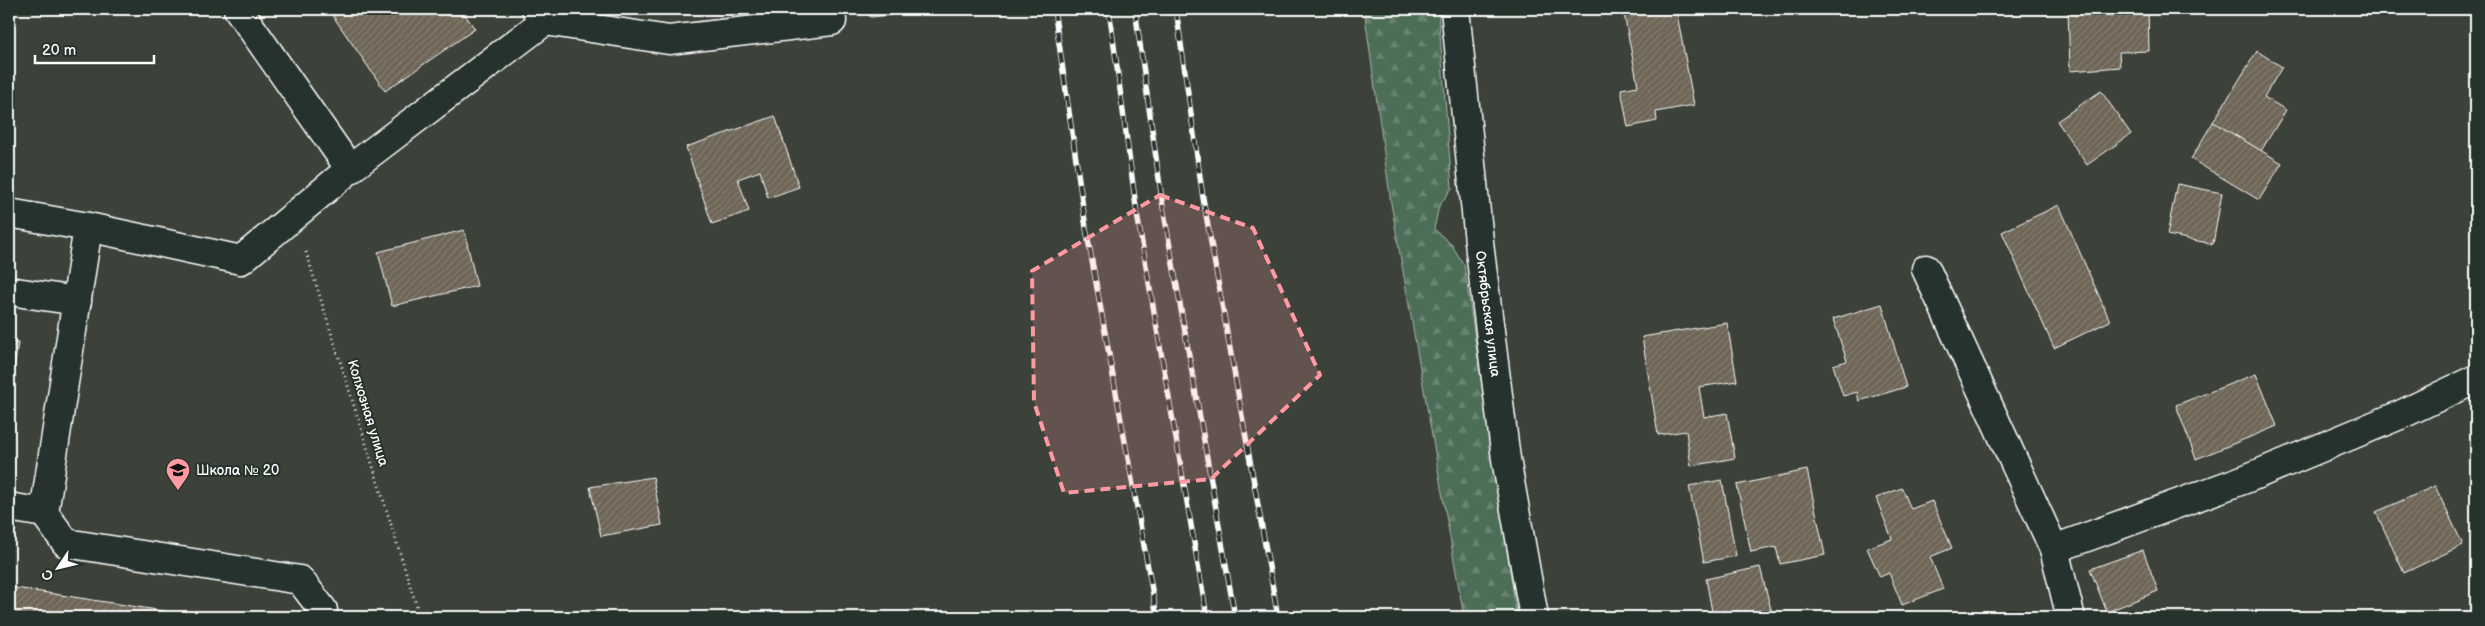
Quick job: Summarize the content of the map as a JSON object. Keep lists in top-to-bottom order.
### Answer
{
  "streets": {
    "street": ["Октябрьская улица"],
    "path": ["Колхозная улица"]
  },
  "places": {
    "school or university": ["Школа № 20"]
  },
  "scale_bar": "20 m",
  "north": "bottom left"
}
